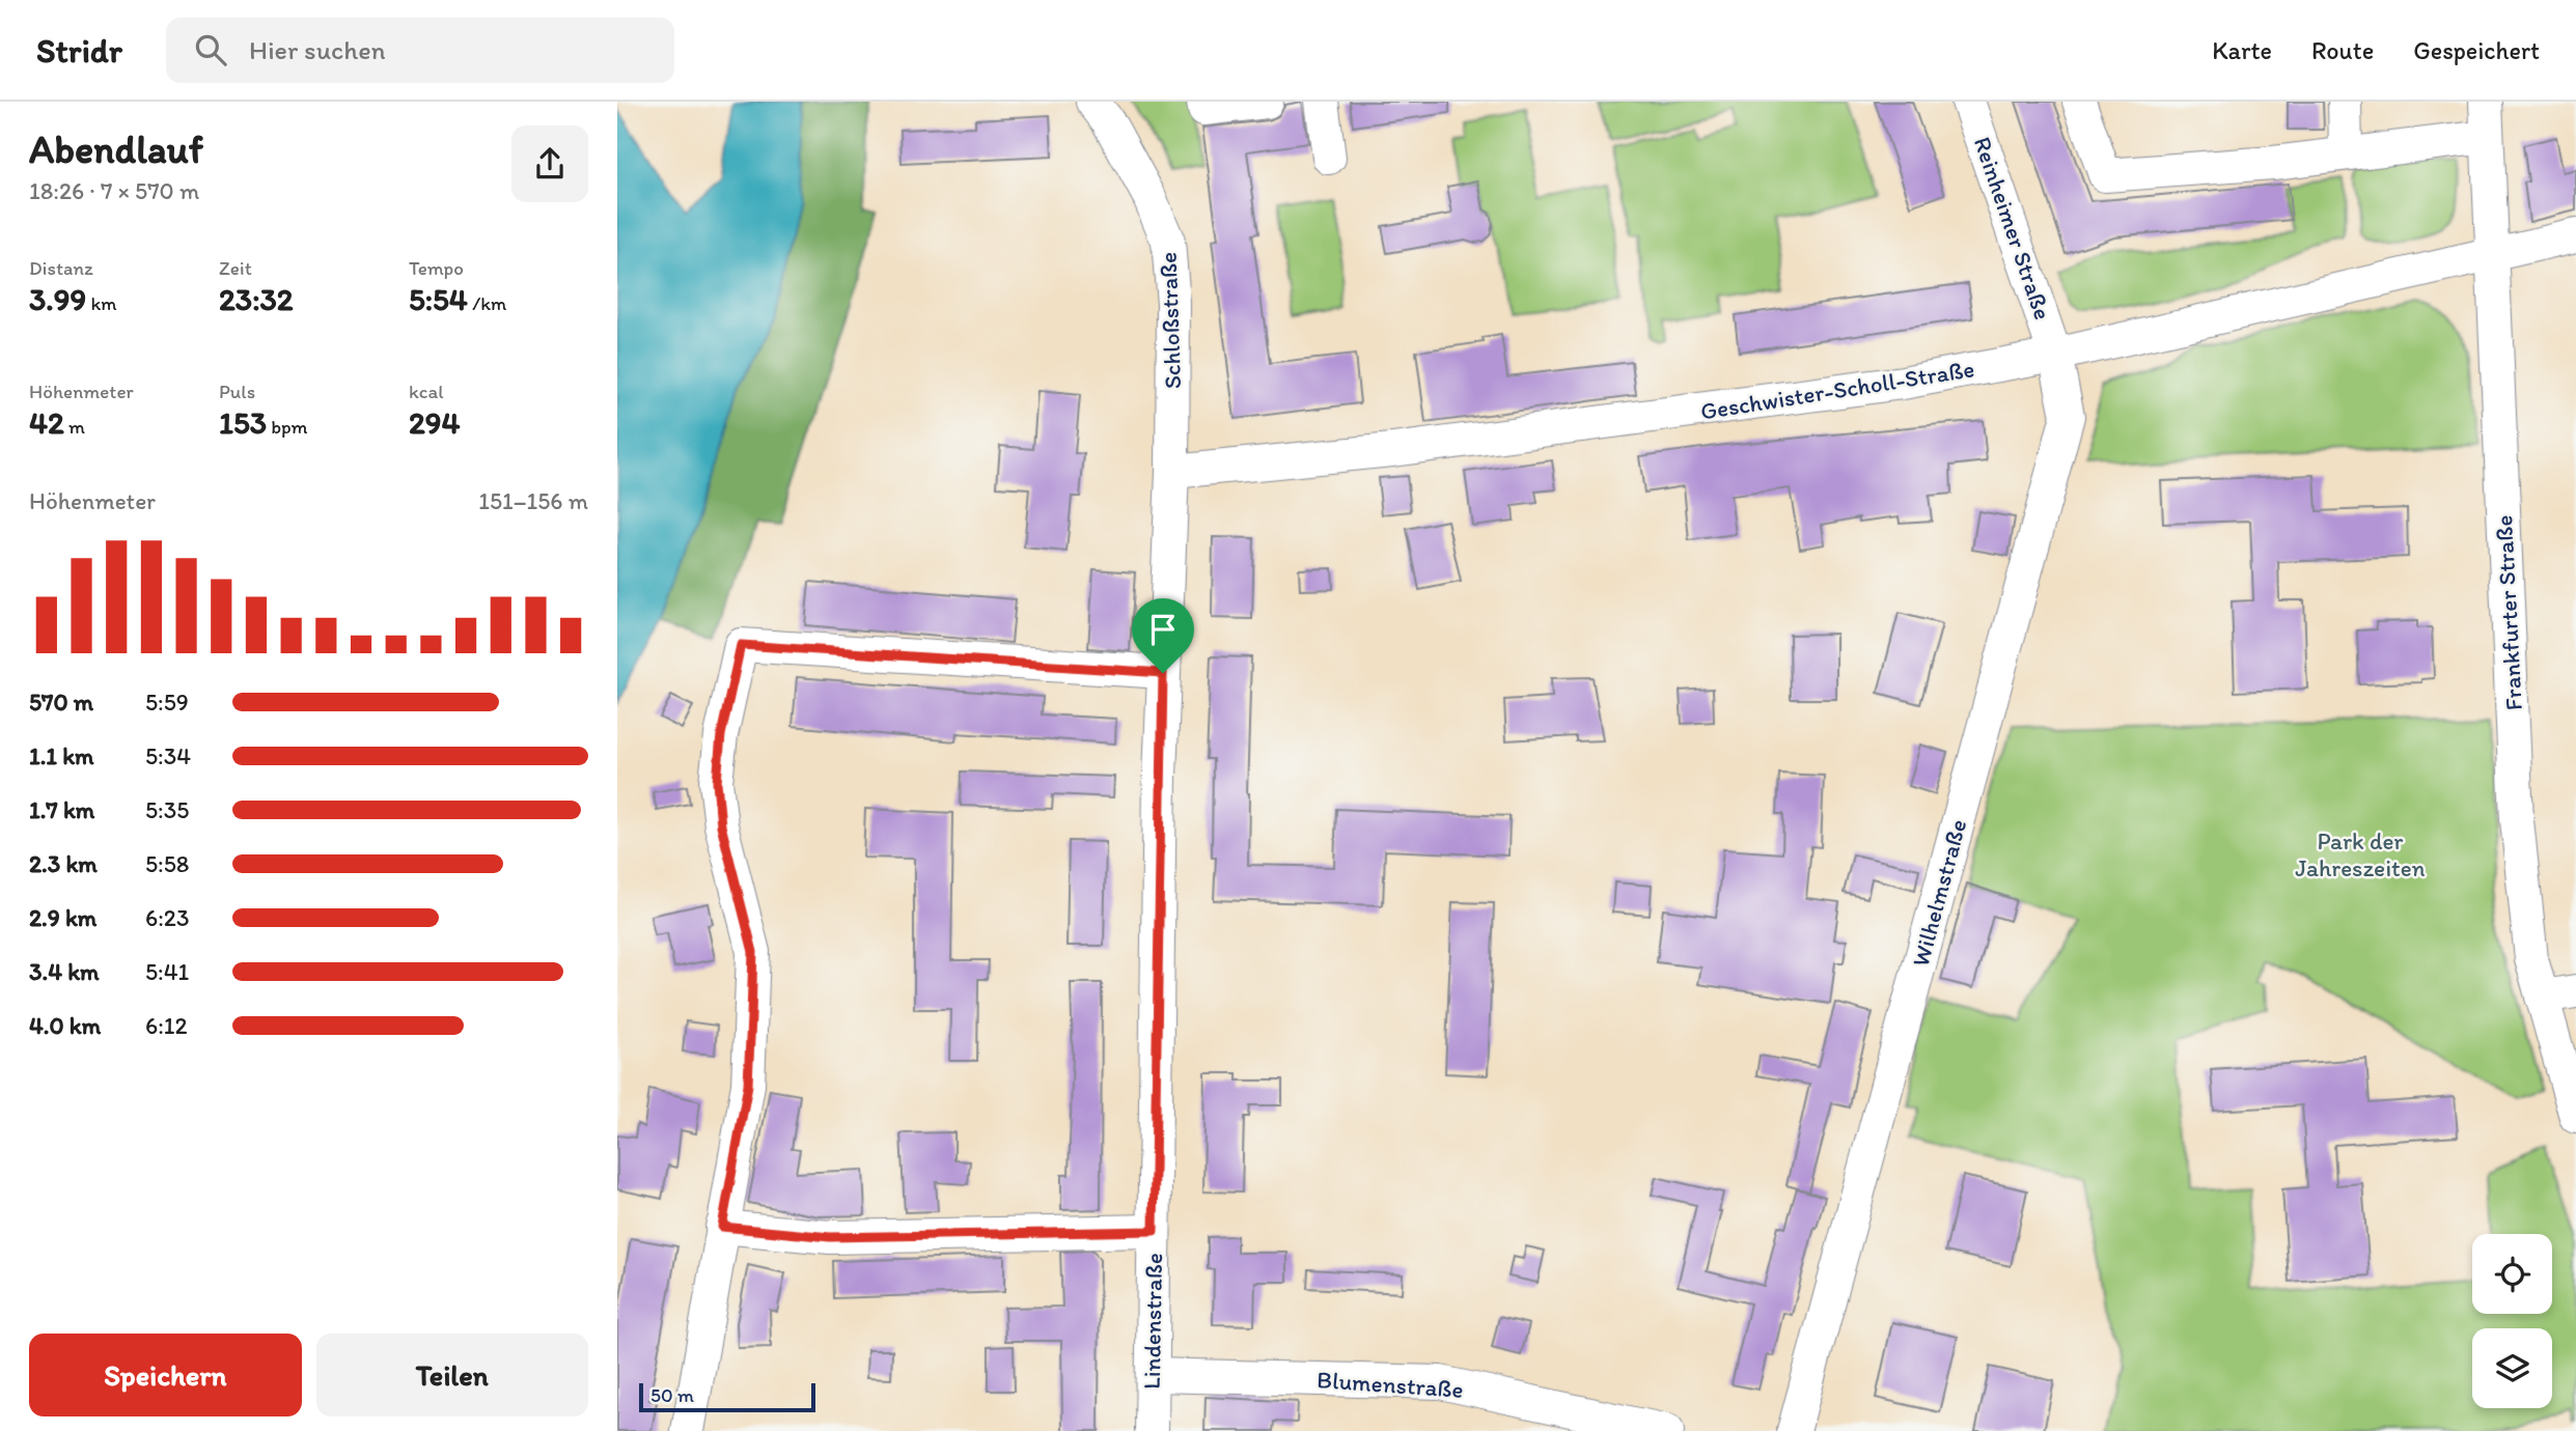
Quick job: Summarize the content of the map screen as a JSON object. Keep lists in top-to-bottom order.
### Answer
{
  "streets": {
    "street": [
      "Reinheimer Straße",
      "Schloßstraße",
      "Geschwister-Scholl-Straße",
      "Frankfurter Straße",
      "Wilhelmstraße",
      "Lindenstraße",
      "Blumenstraße"
    ]
  },
  "crossings": [
    ["Reinheimer Straße", "Geschwister-Scholl-Straße"],
    ["Reinheimer Straße", "Wilhelmstraße"],
    ["Schloßstraße", "Geschwister-Scholl-Straße"],
    ["Schloßstraße", "Lindenstraße"],
    ["Geschwister-Scholl-Straße", "Frankfurter Straße"],
    ["Geschwister-Scholl-Straße", "Wilhelmstraße"],
    ["Geschwister-Scholl-Straße", "Lindenstraße"],
    ["Lindenstraße", "Blumenstraße"]
  ],
  "parks": ["Park der Jahreszeiten"],
  "scale_bar": "50 m",
  "page": {
    "header": "Stridr",
    "search": "Hier suchen",
    "nav": ["Karte", "Route", "Gespeichert"],
    "heading": ["Abendlauf", "18:26 · 7 × 570 m"],
    "stats": [
      ["Distanz", "3.99 km"],
      ["Zeit", "23:32"],
      ["Tempo", "5:54 /km"],
      ["Höhenmeter", "42 m"],
      ["Puls", "153 bpm"],
      ["kcal", "294"]
    ],
    "chart": ["Höhenmeter", "151–156 m"],
    "list": [
      {
        "name": "570 m",
        "note": "5:59"
      },
      {
        "name": "1.1 km",
        "note": "5:34"
      },
      {
        "name": "1.7 km",
        "note": "5:35"
      },
      {
        "name": "2.3 km",
        "note": "5:58"
      },
      {
        "name": "2.9 km",
        "note": "6:23"
      },
      {
        "name": "3.4 km",
        "note": "5:41"
      },
      {
        "name": "4.0 km",
        "note": "6:12"
      }
    ],
    "buttons": ["Speichern", "Teilen"],
    "scale": "50 m"
  }
}
